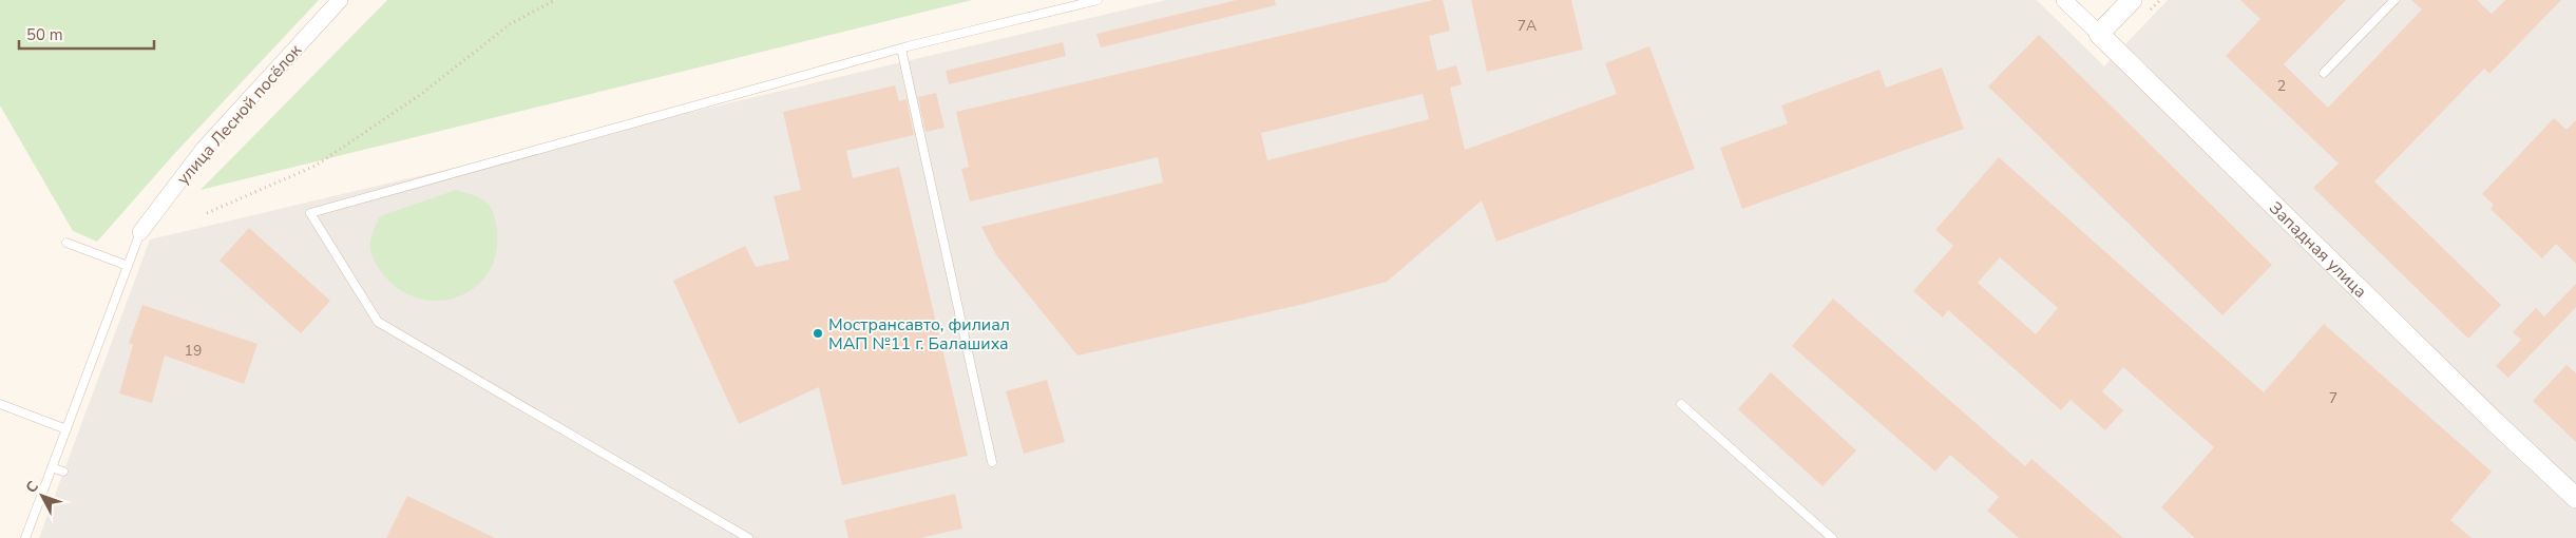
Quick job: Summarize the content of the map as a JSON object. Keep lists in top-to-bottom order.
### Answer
{
  "streets": {
    "street": ["улица Лесной посёлок", "Западная улица"]
  },
  "places": ["Мострансавто, филиал МАП №11 г. Балашиха"],
  "house_numbers": [
    "7А",
    "2",
    "19",
    "7"
  ],
  "scale_bar": "50 m",
  "north": "top left"
}
